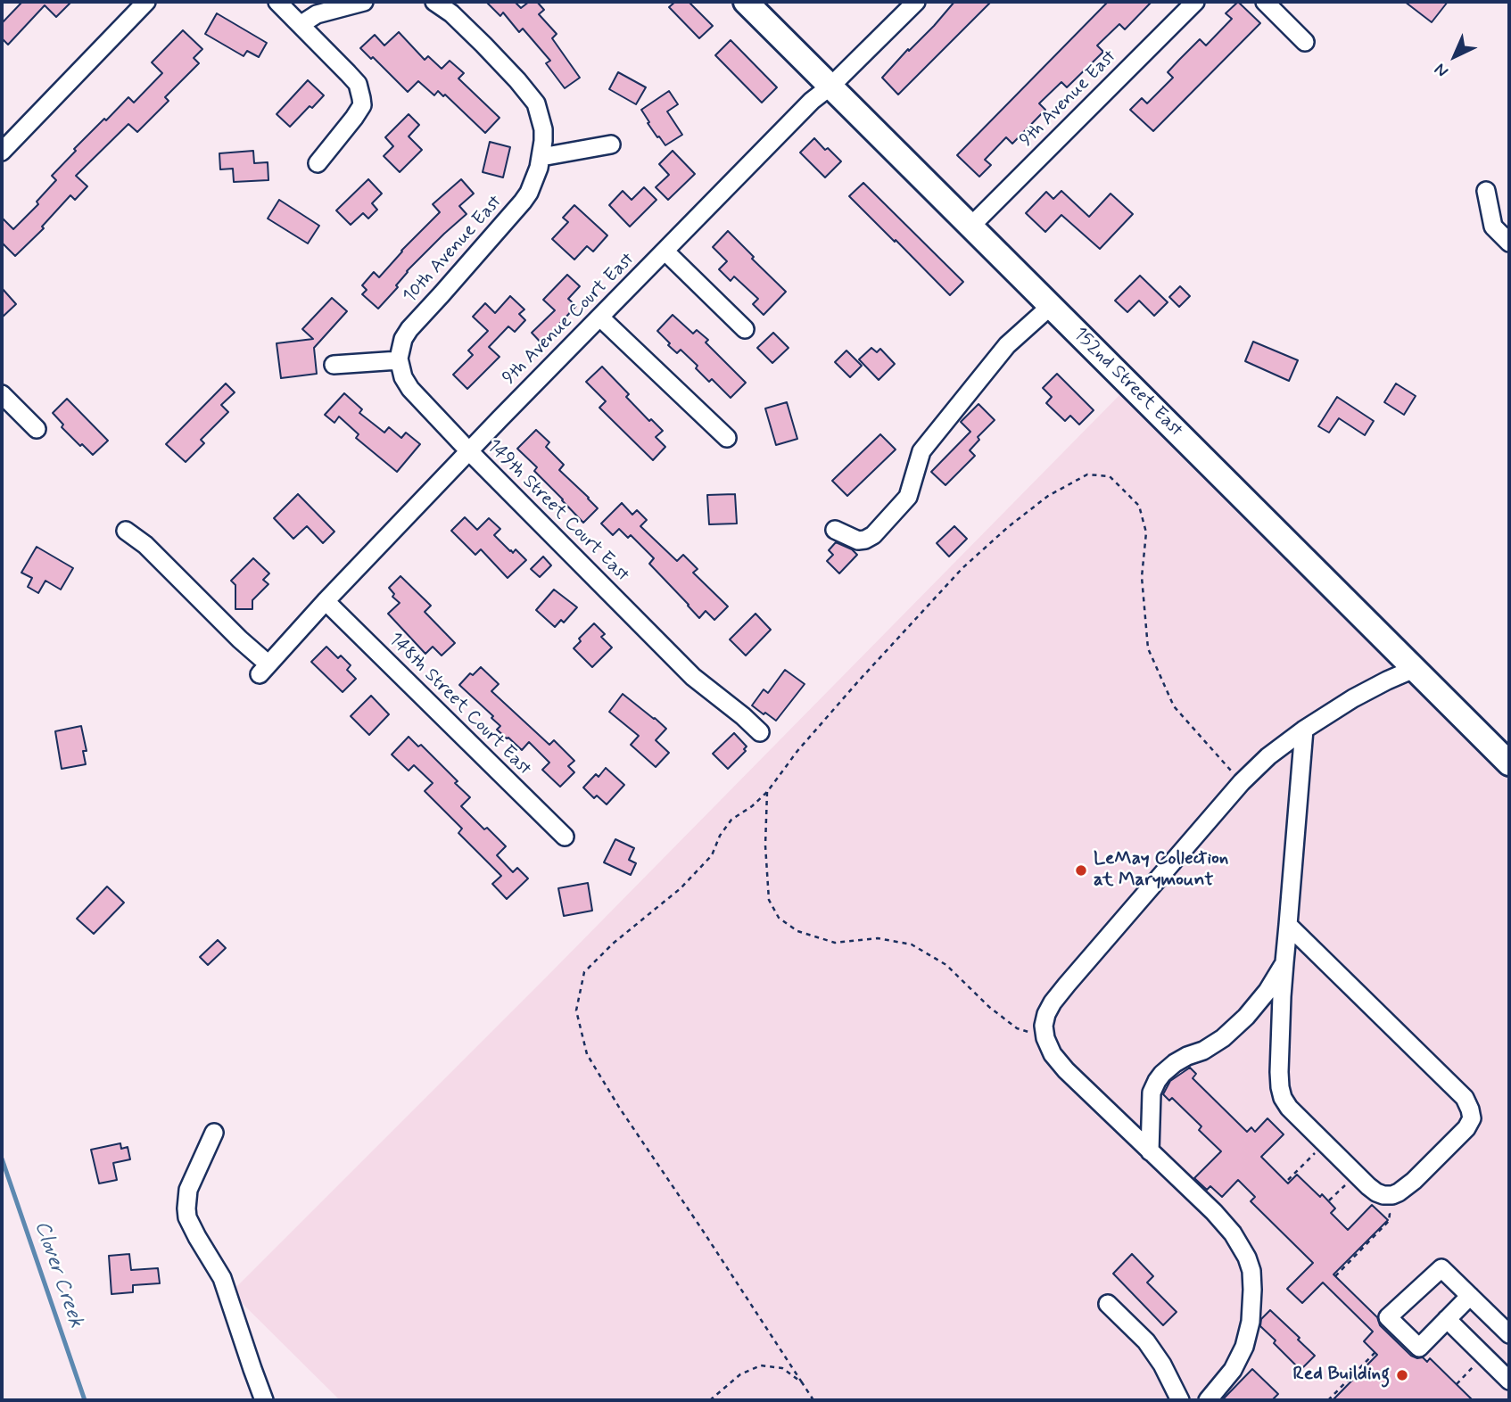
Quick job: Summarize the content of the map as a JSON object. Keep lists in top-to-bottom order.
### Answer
{
  "streets": {
    "main road": ["152nd Street East"],
    "street": [
      "9th Avenue East",
      "10th Avenue East",
      "9th Avenue Court East",
      "149th Street Court East",
      "148th Street Court East"
    ]
  },
  "crossings": [
    ["9th Avenue East", "152nd Street East"],
    ["10th Avenue East", "149th Street Court East"],
    ["9th Avenue Court East", "152nd Street East"],
    ["9th Avenue Court East", "149th Street Court East"],
    ["9th Avenue Court East", "148th Street Court East"]
  ],
  "water": ["Clover Creek"],
  "places": ["LeMay Collection at Marymount", "Red Building"],
  "north": "bottom left"
}
